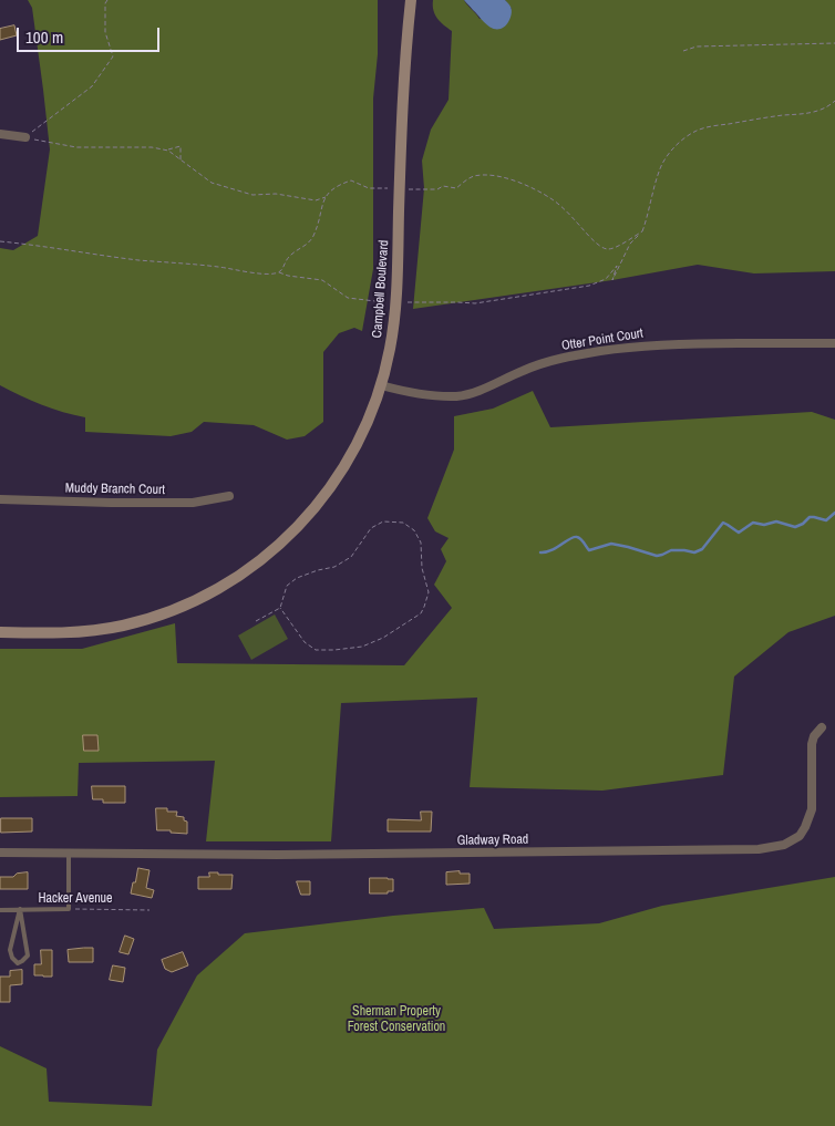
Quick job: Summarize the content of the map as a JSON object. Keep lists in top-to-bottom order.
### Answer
{
  "streets": {
    "street": [
      "Campbell Boulevard",
      "Otter Point Court",
      "Muddy Branch Court",
      "Gladway Road"
    ],
    "lane": ["Hacker Avenue"]
  },
  "crossings": [
    ["Campbell Boulevard", "Otter Point Court"]
  ],
  "parks": ["Sherman Property Forest Conservation"],
  "scale_bar": "100 m"
}
